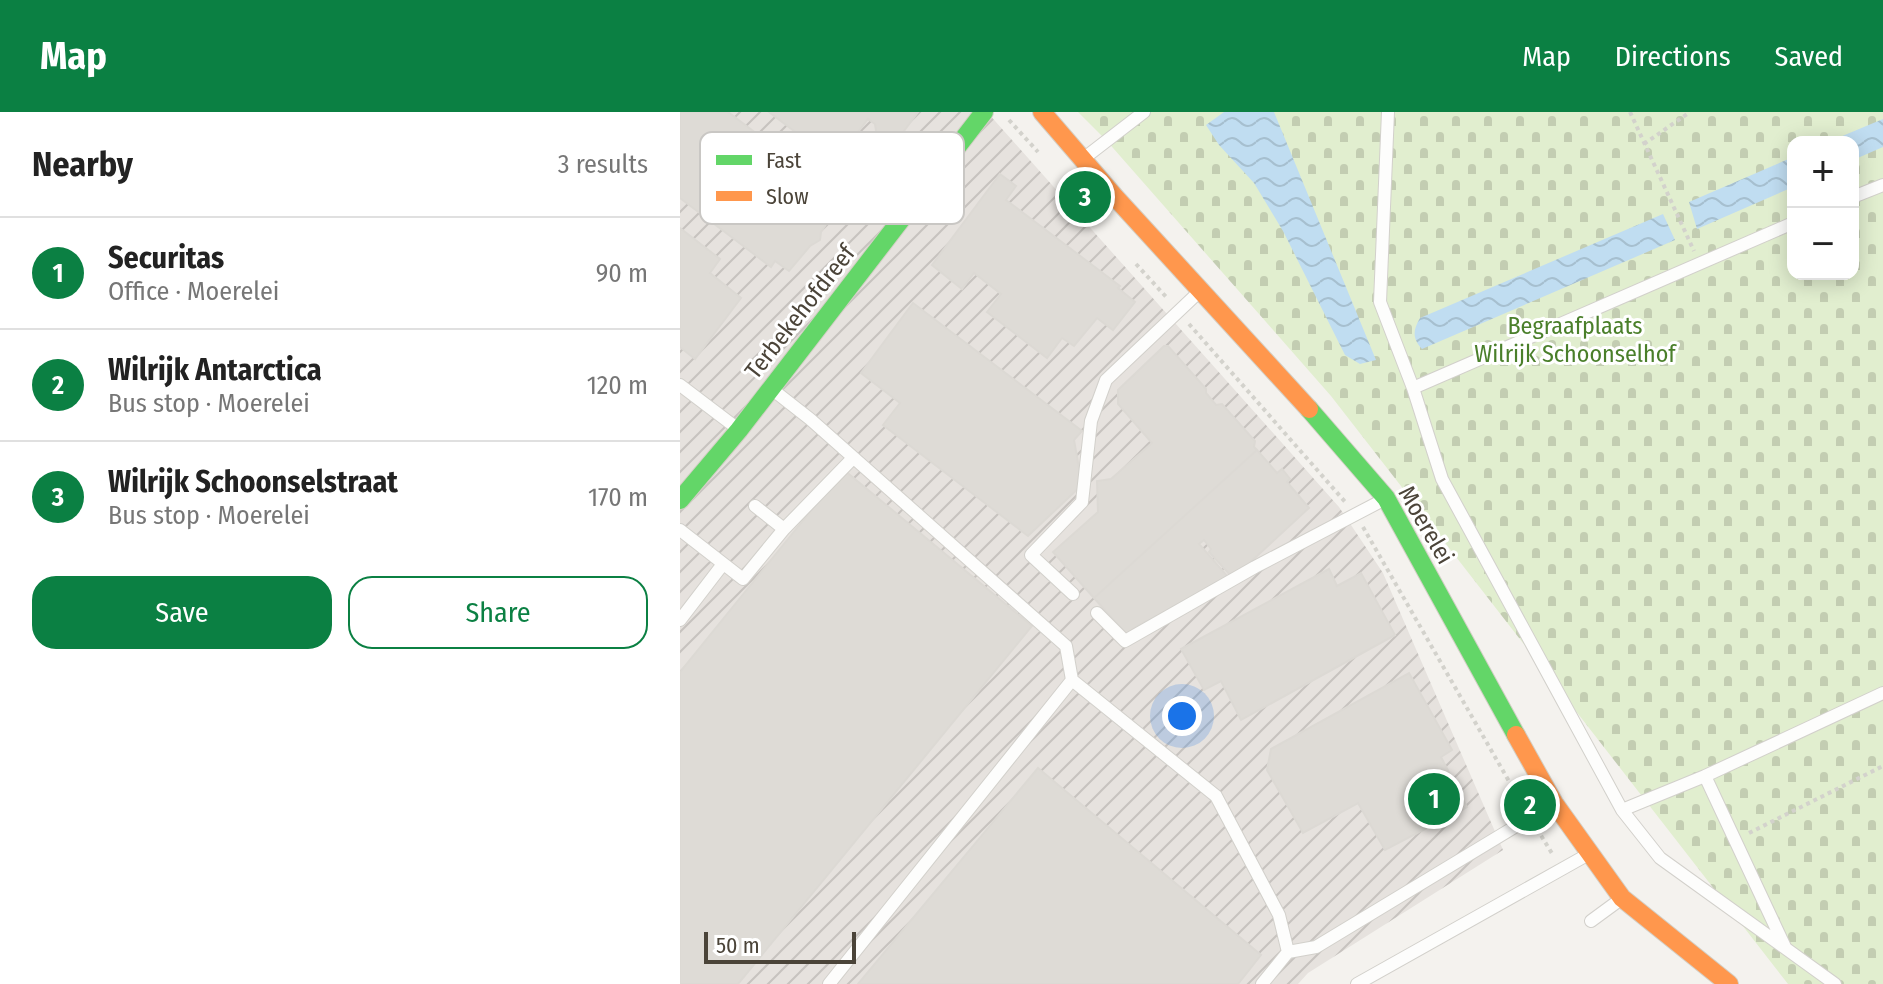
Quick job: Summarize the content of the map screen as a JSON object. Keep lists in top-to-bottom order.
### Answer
{
  "streets": {
    "street": ["Terbekehofdreef", "Moerelei"]
  },
  "parks": ["Begraafplaats Wilrijk Schoonselhof"],
  "legend": ["Fast", "Slow"],
  "scale_bar": "50 m",
  "page": {
    "header": "Map",
    "nav": ["Map", "Directions", "Saved"],
    "heading": ["Nearby", "3 results"],
    "map_buttons": ["+", "−"],
    "pins": ["3", "1", "2"],
    "list": [
      {
        "mark": "1",
        "name": "Securitas",
        "note": "Office · Moerelei",
        "value": "90 m"
      },
      {
        "mark": "2",
        "name": "Wilrijk Antarctica",
        "note": "Bus stop · Moerelei",
        "value": "120 m"
      },
      {
        "mark": "3",
        "name": "Wilrijk Schoonselstraat",
        "note": "Bus stop · Moerelei",
        "value": "170 m"
      }
    ],
    "buttons": ["Save", "Share"],
    "scale": "50 m"
  }
}
